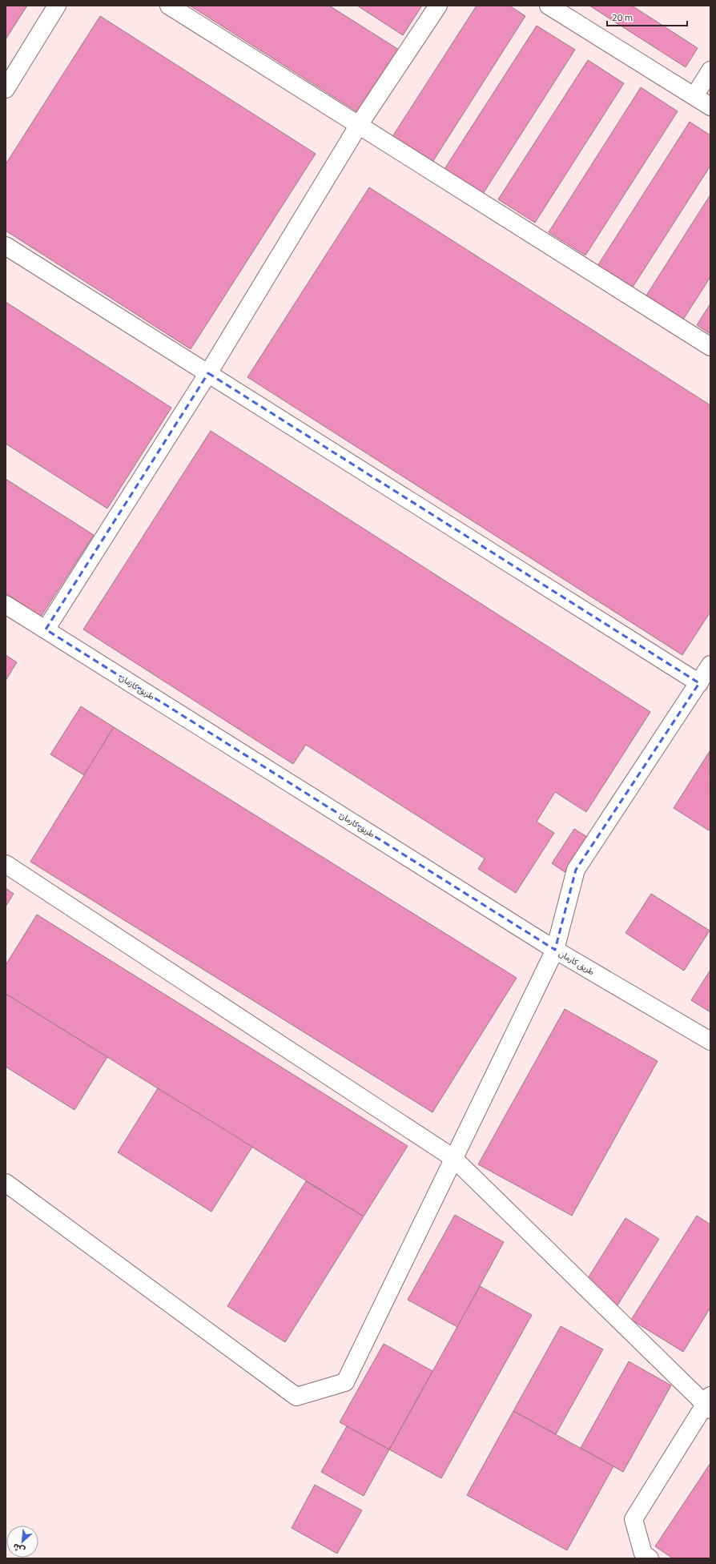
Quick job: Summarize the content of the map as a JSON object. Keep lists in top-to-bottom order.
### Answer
{
  "streets": {
    "street": ["طريق كارمان"]
  },
  "scale_bar": "20 m",
  "north": "bottom left"
}
